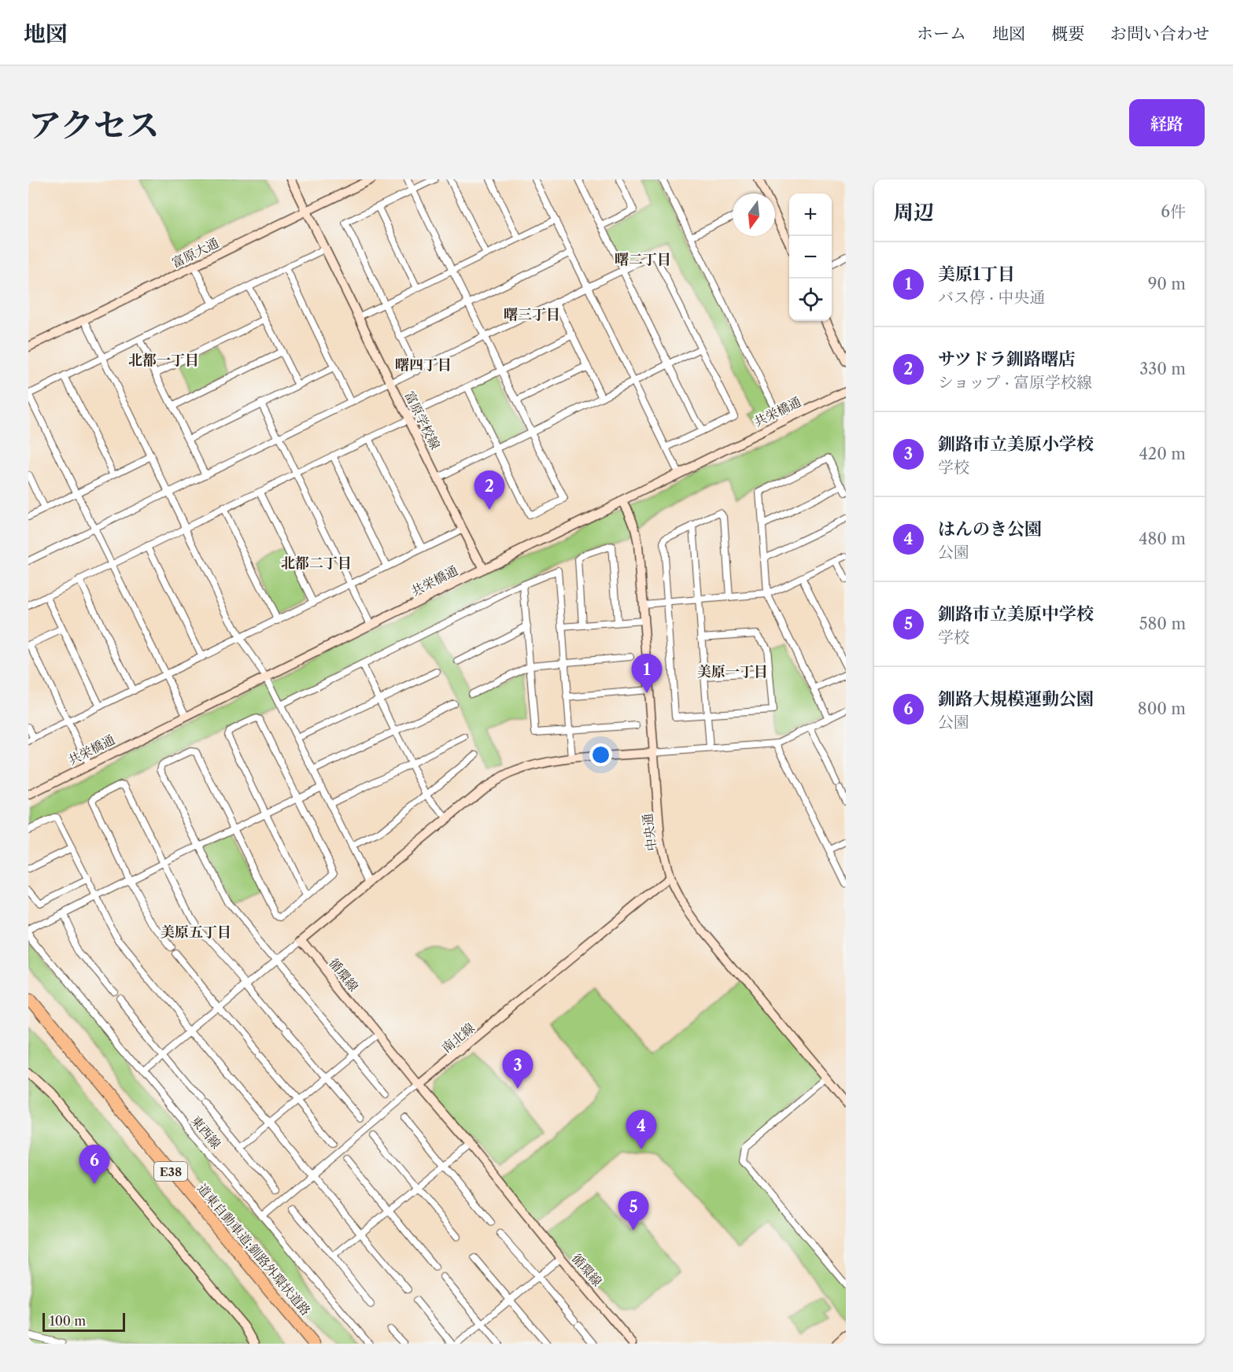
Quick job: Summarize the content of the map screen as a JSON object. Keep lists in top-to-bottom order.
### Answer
{
  "streets": {
    "highway": ["E38", "道東自動車道;釧路外環状道路"],
    "street": [
      "富原大通",
      "共栄橋通",
      "富原学校線",
      "中央通",
      "循環線",
      "南北線",
      "東西線"
    ]
  },
  "crossings": [
    ["富原大通", "富原学校線"],
    ["共栄橋通", "富原学校線"],
    ["共栄橋通", "中央通"],
    ["中央通", "南北線"],
    ["循環線", "南北線"],
    ["南北線", "東西線"]
  ],
  "districts": [
    "曙二丁目",
    "曙三丁目",
    "北都一丁目",
    "曙四丁目",
    "北都二丁目",
    "美原一丁目",
    "美原五丁目"
  ],
  "scale_bar": "100 m",
  "north": "bottom",
  "page": {
    "header": "地図",
    "nav": [
      "ホーム",
      "地図",
      "概要",
      "お問い合わせ"
    ],
    "title": "アクセス",
    "buttons": "経路",
    "heading": ["周辺", "6件"],
    "map_buttons": ["+", "−"],
    "list": [
      {
        "mark": "1",
        "name": "美原1丁目",
        "note": "バス停 · 中央通",
        "value": "90 m"
      },
      {
        "mark": "2",
        "name": "サツドラ釧路曙店",
        "note": "ショップ · 富原学校線",
        "value": "330 m"
      },
      {
        "mark": "3",
        "name": "釧路市立美原小学校",
        "note": "学校",
        "value": "420 m"
      },
      {
        "mark": "4",
        "name": "はんのき公園",
        "note": "公園",
        "value": "480 m"
      },
      {
        "mark": "5",
        "name": "釧路市立美原中学校",
        "note": "学校",
        "value": "580 m"
      },
      {
        "mark": "6",
        "name": "釧路大規模運動公園",
        "note": "公園",
        "value": "800 m"
      }
    ],
    "pins": [
      "2",
      "1",
      "3",
      "4",
      "6",
      "5"
    ],
    "scale": "100 m"
  }
}
